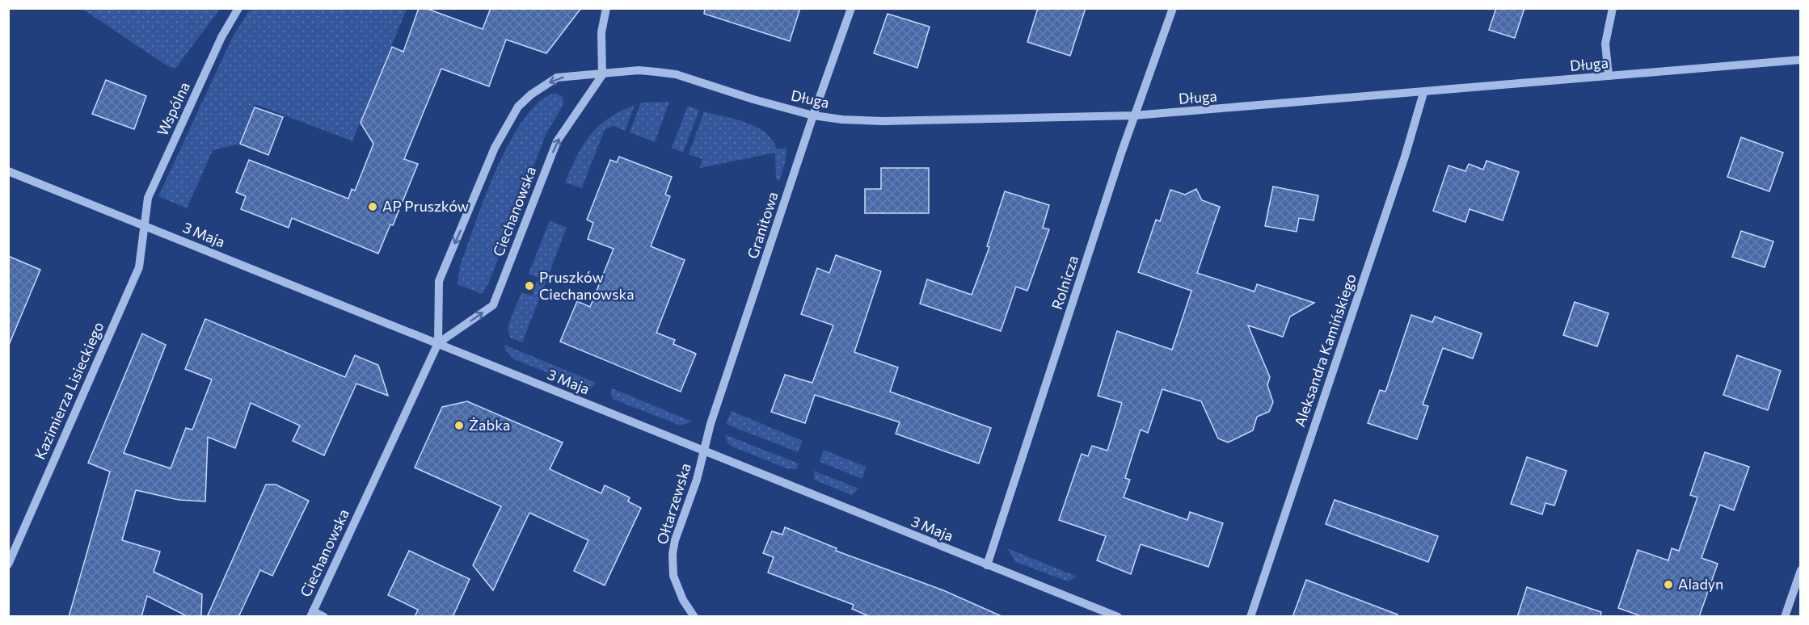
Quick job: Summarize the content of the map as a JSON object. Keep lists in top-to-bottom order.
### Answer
{
  "streets": {
    "street": [
      "Długa",
      "Wspólna",
      "Ciechanowska",
      "Granitowa",
      "3 Maja",
      "Rolnicza",
      "Aleksandra Kamińskiego",
      "Kazimierza Lisieckiego",
      "Ołtarzewska"
    ]
  },
  "crossings": [
    ["Długa", "Ciechanowska"],
    ["Długa", "Granitowa"],
    ["Długa", "Rolnicza"],
    ["Długa", "Aleksandra Kamińskiego"],
    ["Wspólna", "3 Maja"],
    ["Wspólna", "Kazimierza Lisieckiego"],
    ["Ciechanowska", "3 Maja"],
    ["Granitowa", "3 Maja"],
    ["Granitowa", "Ołtarzewska"],
    ["3 Maja", "Rolnicza"],
    ["3 Maja", "Kazimierza Lisieckiego"],
    ["3 Maja", "Ołtarzewska"]
  ],
  "places": [
    "AP Pruszków",
    "Pruszków Ciechanowska",
    "Żabka",
    "Aladyn"
  ]
}
